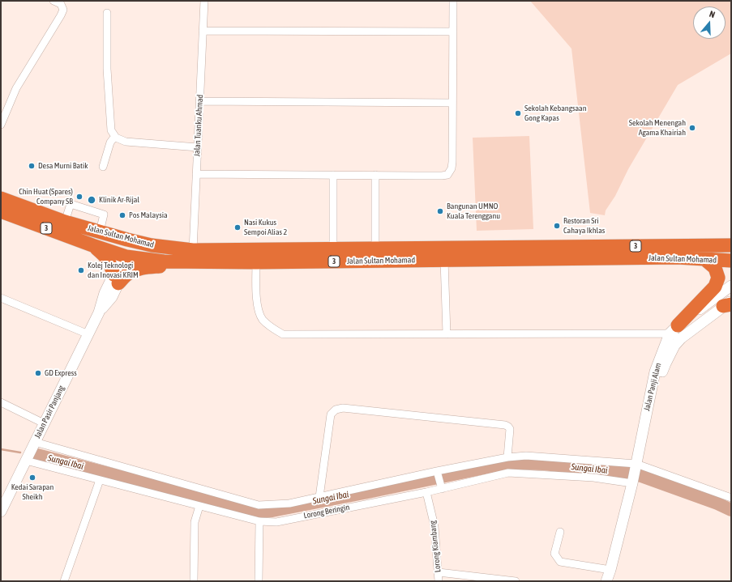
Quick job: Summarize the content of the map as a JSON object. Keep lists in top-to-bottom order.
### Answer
{
  "streets": {
    "highway": ["3", "Jalan Sultan Mohamad"],
    "main road": ["Jalan Panji Alam", "Jalan Pasir Panjang"],
    "street": ["Jalan Tuanku Ahmad", "Lorong Beringin", "Lorong Kiambang"]
  },
  "crossings": [
    ["Jalan Tuanku Ahmad", "Jalan Sultan Mohamad"],
    ["Jalan Sultan Mohamad", "Jalan Pasir Panjang"],
    ["Jalan Panji Alam", "Lorong Beringin"],
    ["Jalan Pasir Panjang", "Lorong Beringin"],
    ["Lorong Beringin", "Lorong Kiambang"]
  ],
  "water": ["Sungai Ibai"],
  "places": [
    "Sekolah Kebangsaan Gong Kapas",
    "Sekolah Menengah Agama Khairiah",
    "Desa Murni Batik",
    "Chin Huat (Spares) Company SB",
    "Klinik Ar-Rijal",
    "Bangunan UMNO Kuala Terengganu",
    "Pos Malaysia",
    "Restoran Sri Cahaya Ikhlas",
    "Nasi Kukus Sempoi Alias 2",
    "Kolej Teknologi dan Inovasi KRIM",
    "GD Express",
    "Kedai Sarapan Sheikh"
  ],
  "north": "top"
}
